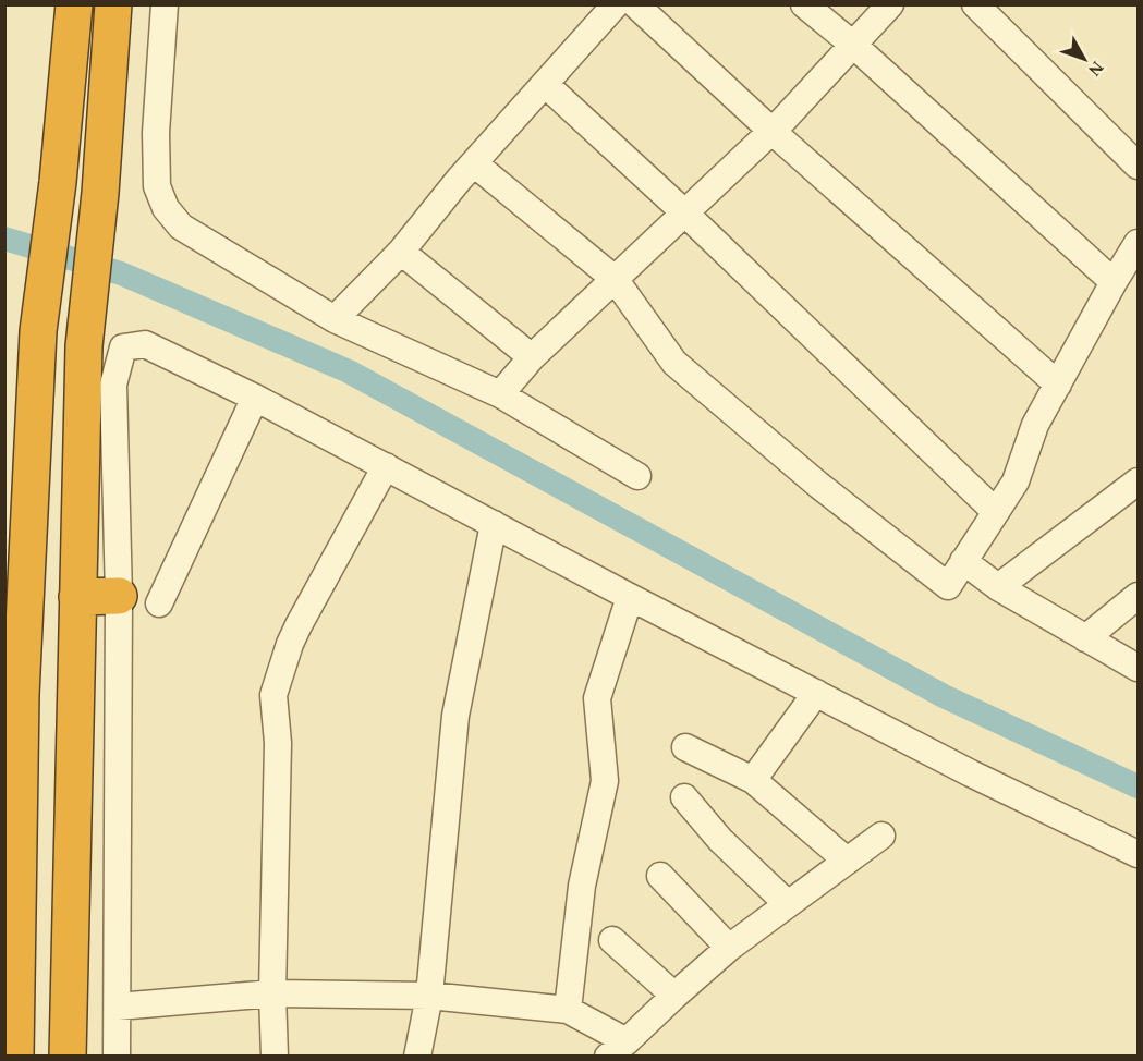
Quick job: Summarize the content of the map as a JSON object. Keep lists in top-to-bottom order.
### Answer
{
  "north": "bottom right"
}
